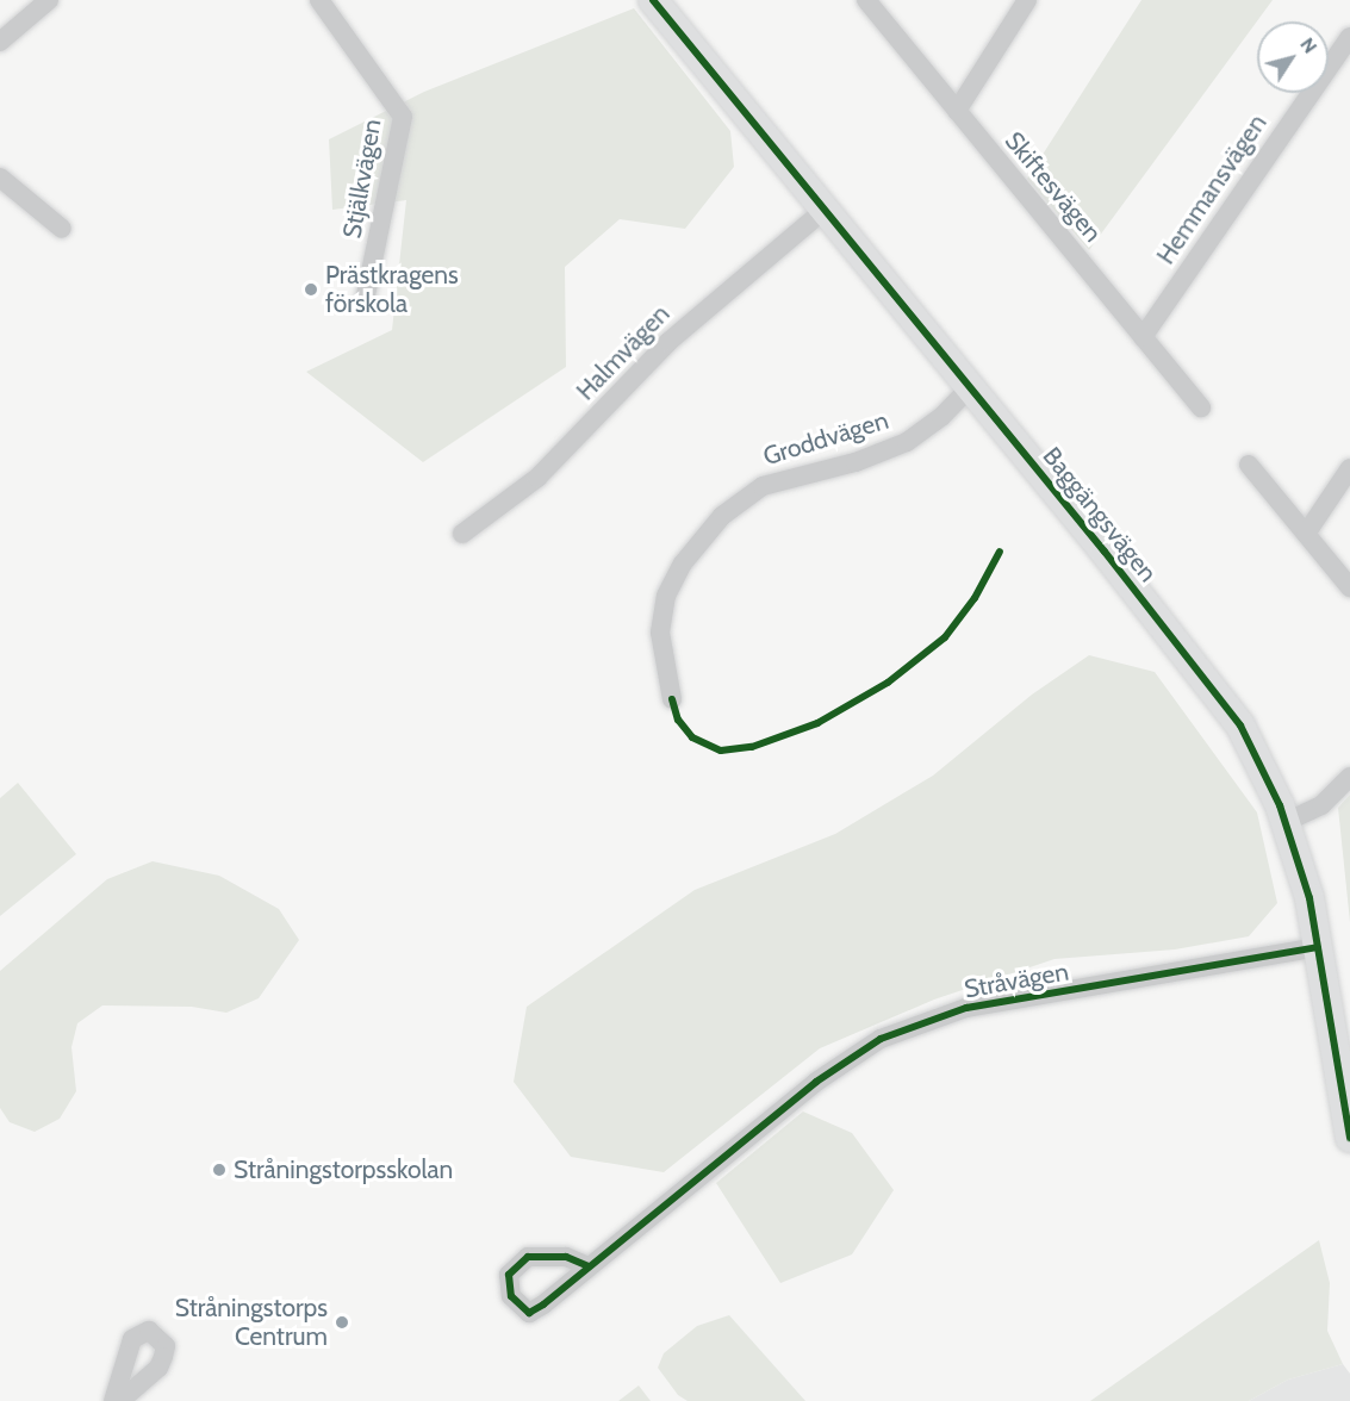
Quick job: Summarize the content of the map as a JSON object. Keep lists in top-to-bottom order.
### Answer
{
  "streets": {
    "street": [
      "Stjälkvägen",
      "Skiftesvägen",
      "Hemmansvägen",
      "Halmvägen",
      "Groddvägen",
      "Baggängsvägen",
      "Stråvägen"
    ]
  },
  "crossings": [
    ["Skiftesvägen", "Hemmansvägen"],
    ["Halmvägen", "Baggängsvägen"],
    ["Groddvägen", "Baggängsvägen"],
    ["Baggängsvägen", "Stråvägen"]
  ],
  "places": ["Prästkragens förskola", "Stråningstorpsskolan", "Stråningstorps Centrum"],
  "north": "top right"
}
